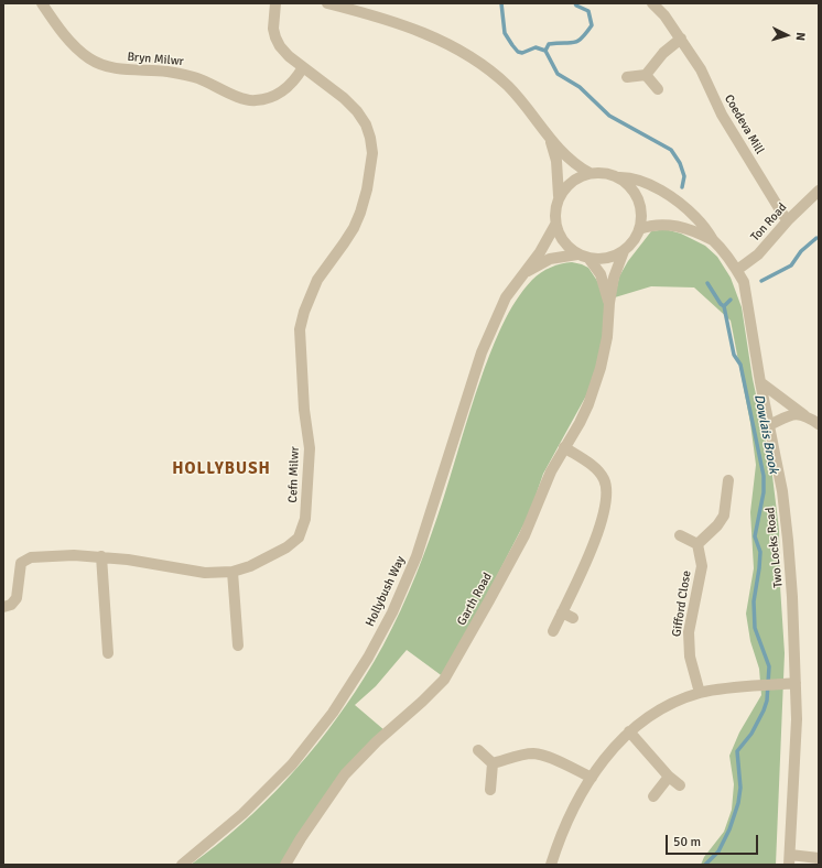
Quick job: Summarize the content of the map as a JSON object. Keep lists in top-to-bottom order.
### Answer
{
  "streets": {
    "street": [
      "Bryn Milwr",
      "Coedeva Mill",
      "Ton Road",
      "Cefn Milwr",
      "Two Locks Road",
      "Hollybush Way",
      "Garth Road",
      "Gifford Close"
    ]
  },
  "crossings": [
    ["Bryn Milwr", "Cefn Milwr"],
    ["Coedeva Mill", "Ton Road"],
    ["Ton Road", "Two Locks Road"],
    ["Two Locks Road", "Hollybush Way"],
    ["Two Locks Road", "Garth Road"],
    ["Hollybush Way", "Garth Road"]
  ],
  "districts": ["HOLLYBUSH"],
  "water": ["Dowlais Brook"],
  "scale_bar": "50 m",
  "north": "right"
}
